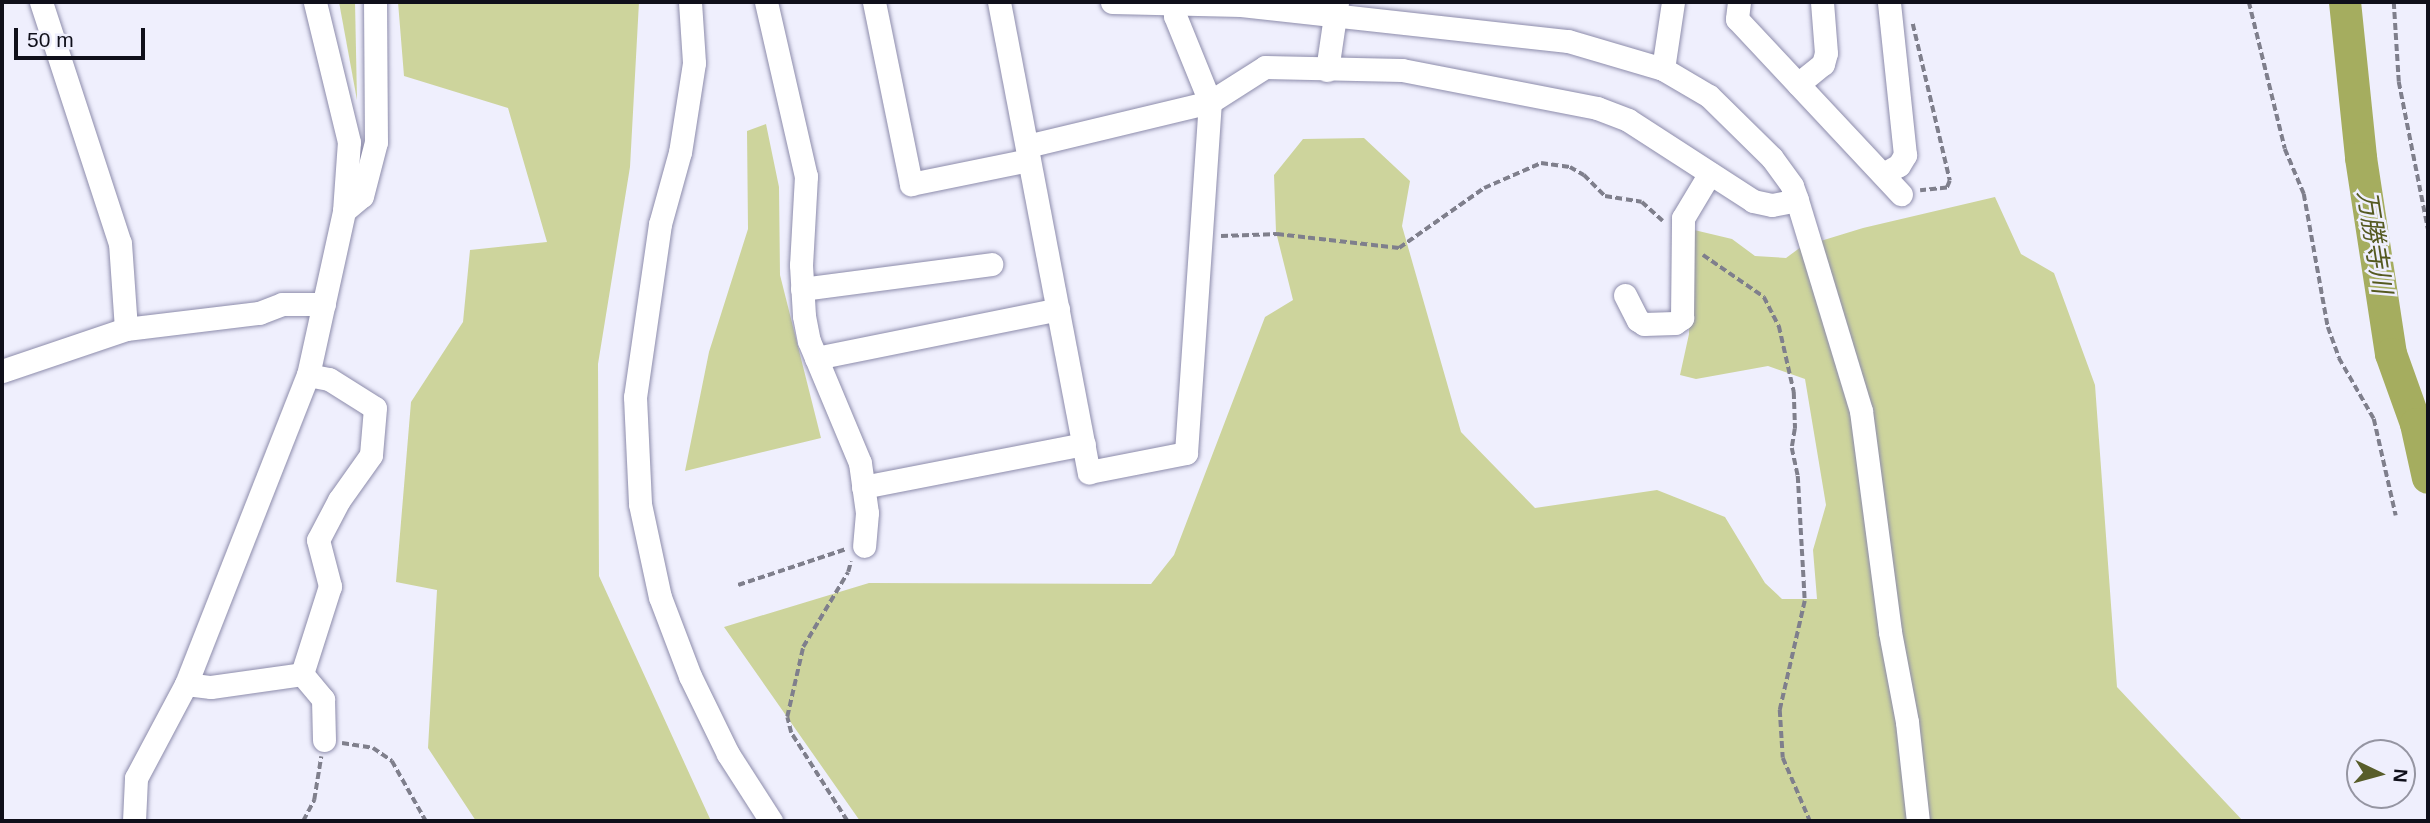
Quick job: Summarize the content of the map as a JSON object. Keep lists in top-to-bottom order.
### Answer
{
  "water": ["万勝寺川"],
  "scale_bar": "50 m",
  "north": "right"
}
